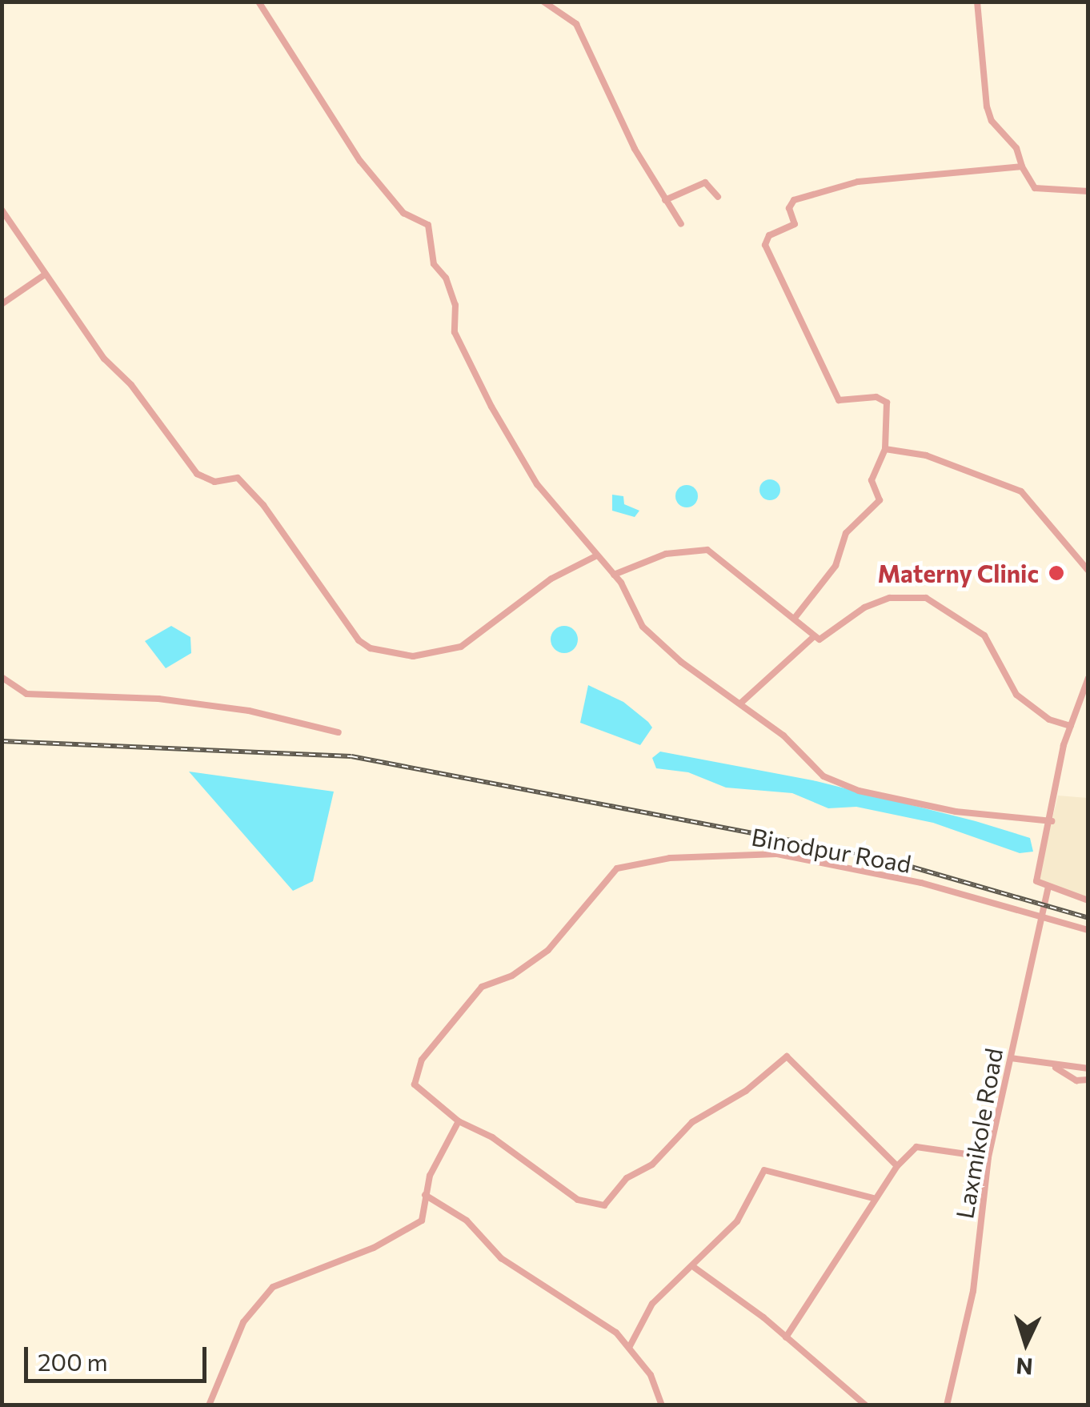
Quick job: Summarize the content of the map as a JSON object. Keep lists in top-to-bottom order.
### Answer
{
  "streets": {
    "street": ["Binodpur Road", "Laxmikole Road"]
  },
  "crossings": [
    ["Binodpur Road", "Laxmikole Road"]
  ],
  "places": ["Materny Clinic"],
  "scale_bar": "200 m",
  "north": "bottom"
}
